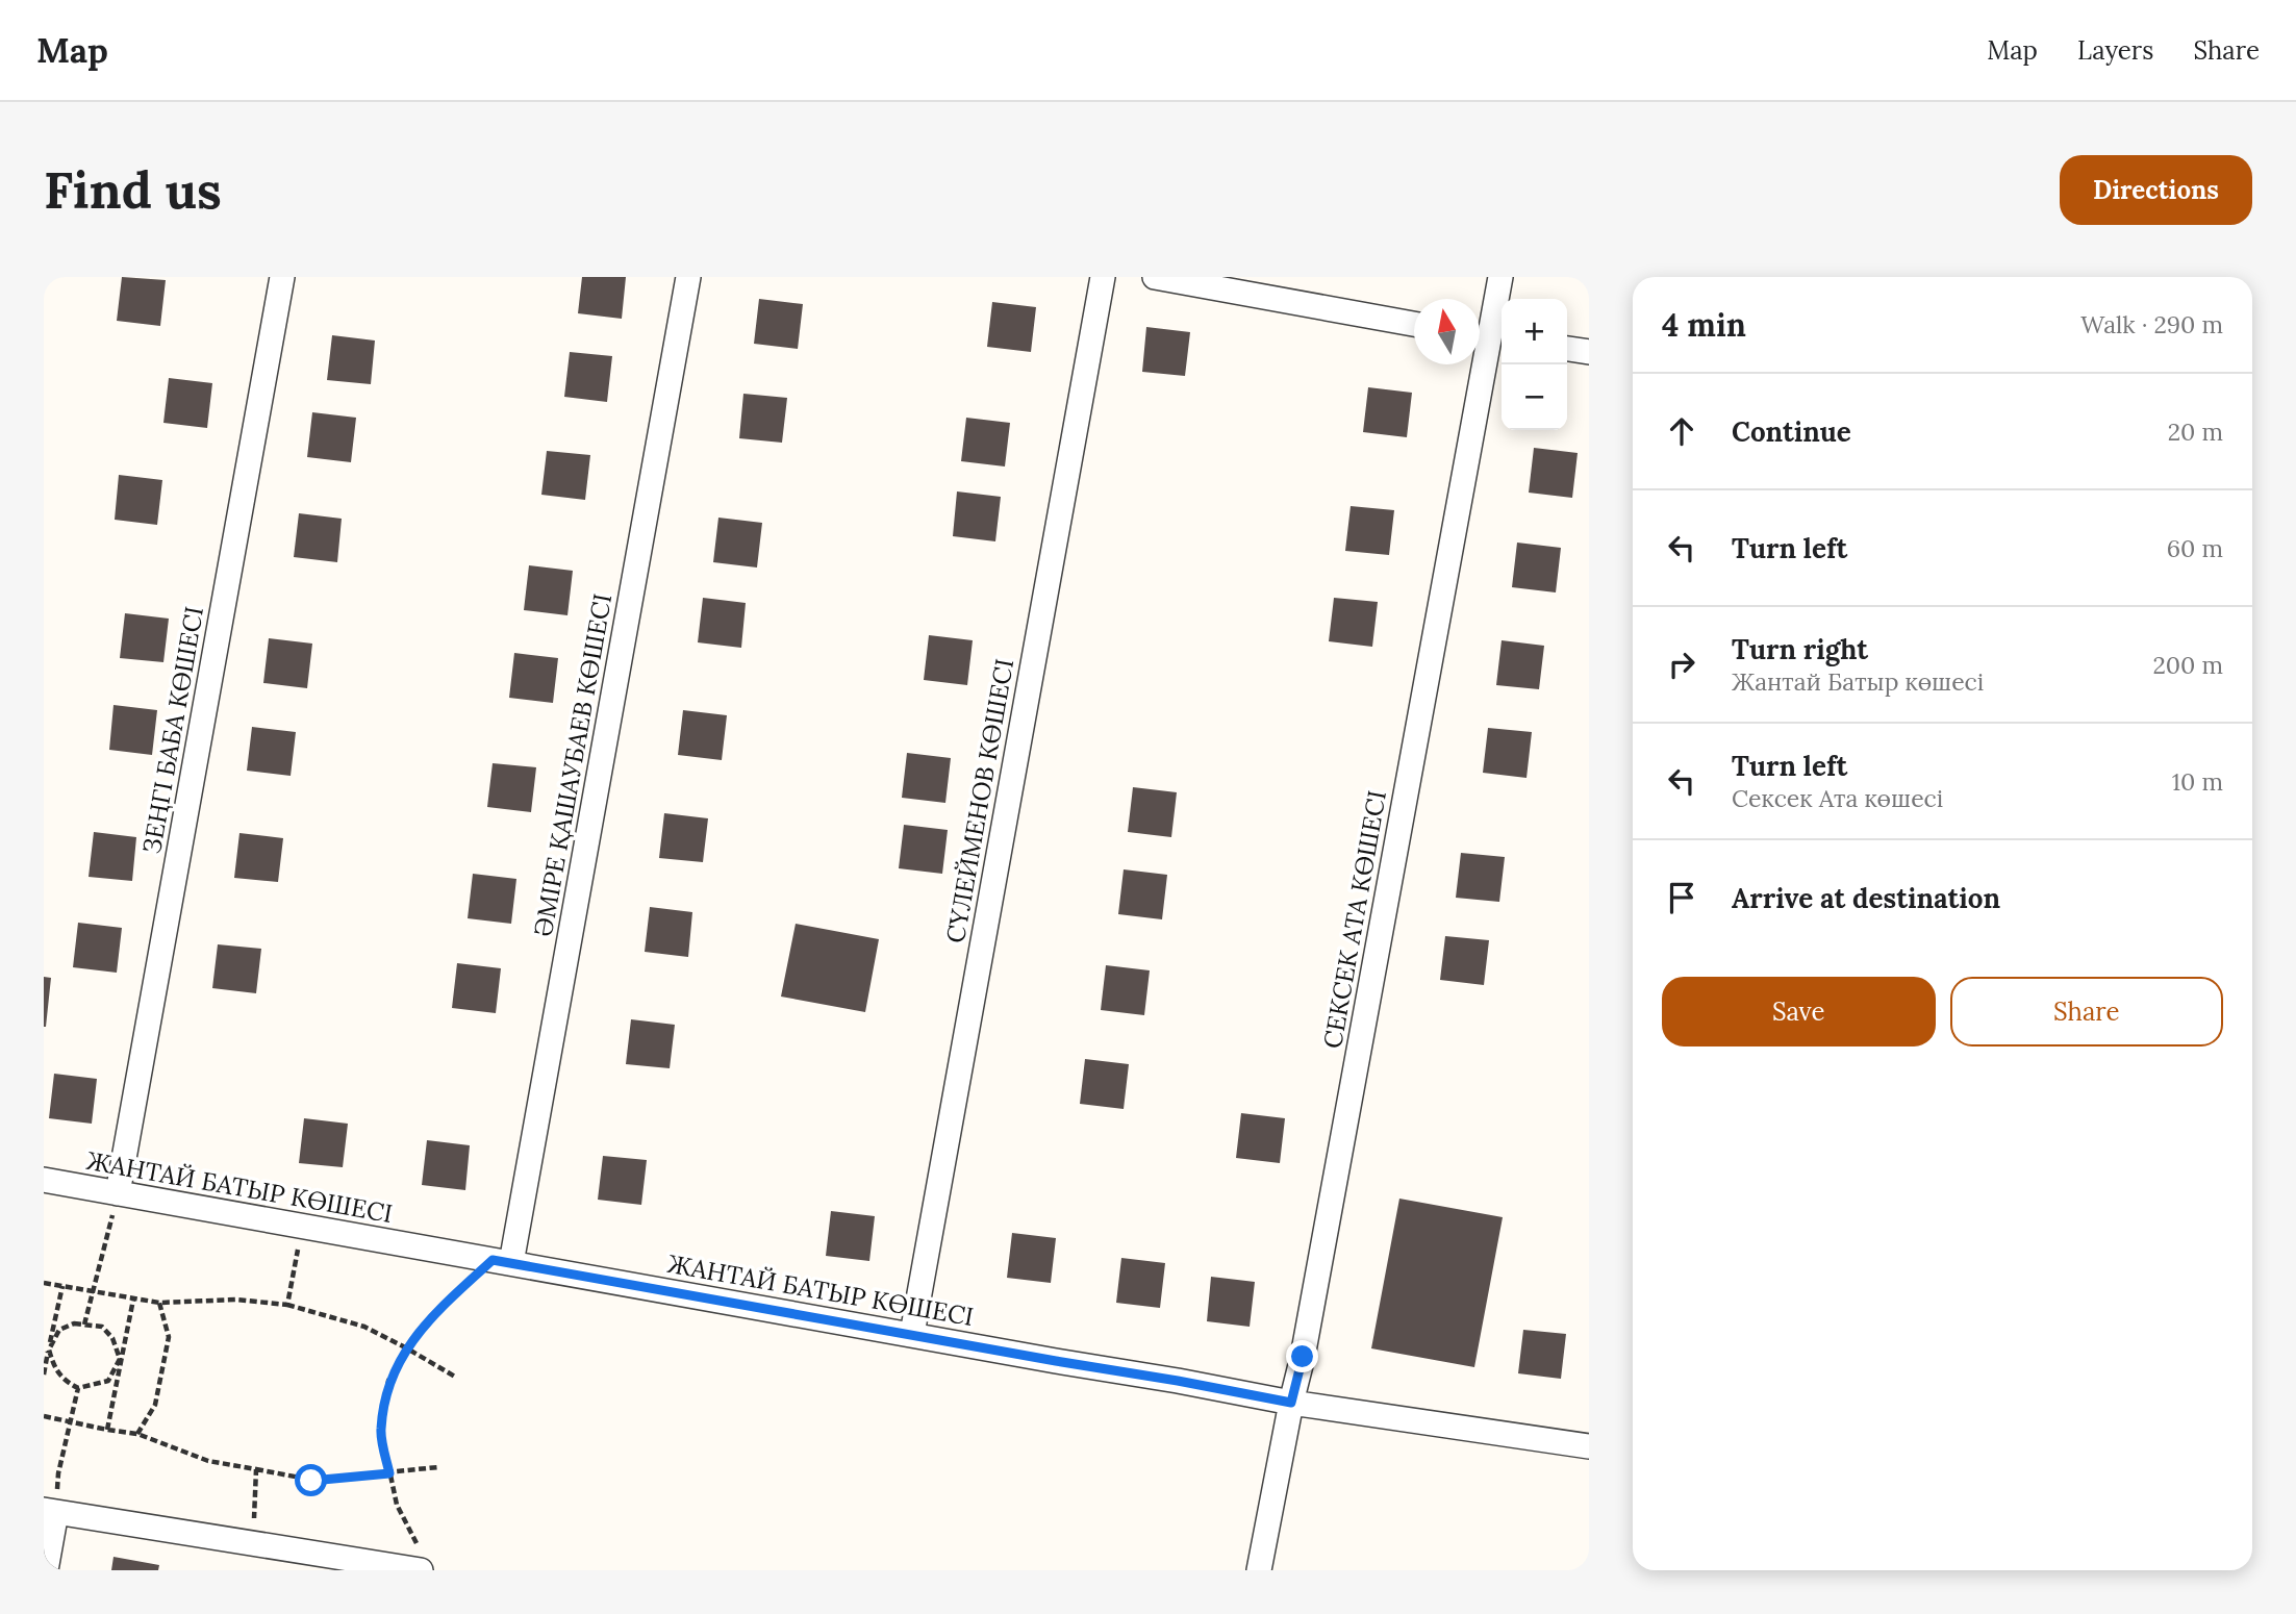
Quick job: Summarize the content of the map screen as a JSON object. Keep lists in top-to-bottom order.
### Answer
{
  "streets": {
    "street": [
      "ЗЕҢГІ БАБА КӨШЕСІ",
      "ӘМІРЕ ҚАШАУБАЕВ КӨШЕСІ",
      "СҮЛЕЙМЕНОВ КӨШЕСІ",
      "СЕКСЕК АТА КӨШЕСІ",
      "ЖАНТАЙ БАТЫР КӨШЕСІ"
    ]
  },
  "crossings": [
    ["ЗЕҢГІ БАБА КӨШЕСІ", "ЖАНТАЙ БАТЫР КӨШЕСІ"],
    ["ӘМІРЕ ҚАШАУБАЕВ КӨШЕСІ", "ЖАНТАЙ БАТЫР КӨШЕСІ"],
    ["СҮЛЕЙМЕНОВ КӨШЕСІ", "ЖАНТАЙ БАТЫР КӨШЕСІ"],
    ["СЕКСЕК АТА КӨШЕСІ", "ЖАНТАЙ БАТЫР КӨШЕСІ"]
  ],
  "north": "top",
  "page": {
    "header": "Map",
    "nav": ["Map", "Layers", "Share"],
    "buttons": [
      "Directions",
      ["Save", "Share"]
    ],
    "title": "Find us",
    "heading": ["4 min", "Walk · 290 m"],
    "map_buttons": ["+", "−"],
    "list": [
      ["Continue", "20 m"],
      ["Turn left", "60 m"],
      ["Turn right", "Жантай Батыр көшесі", "200 m"],
      ["Turn left", "Сексек Ата көшесі", "10 m"],
      "Arrive at destination"
    ]
  }
}
